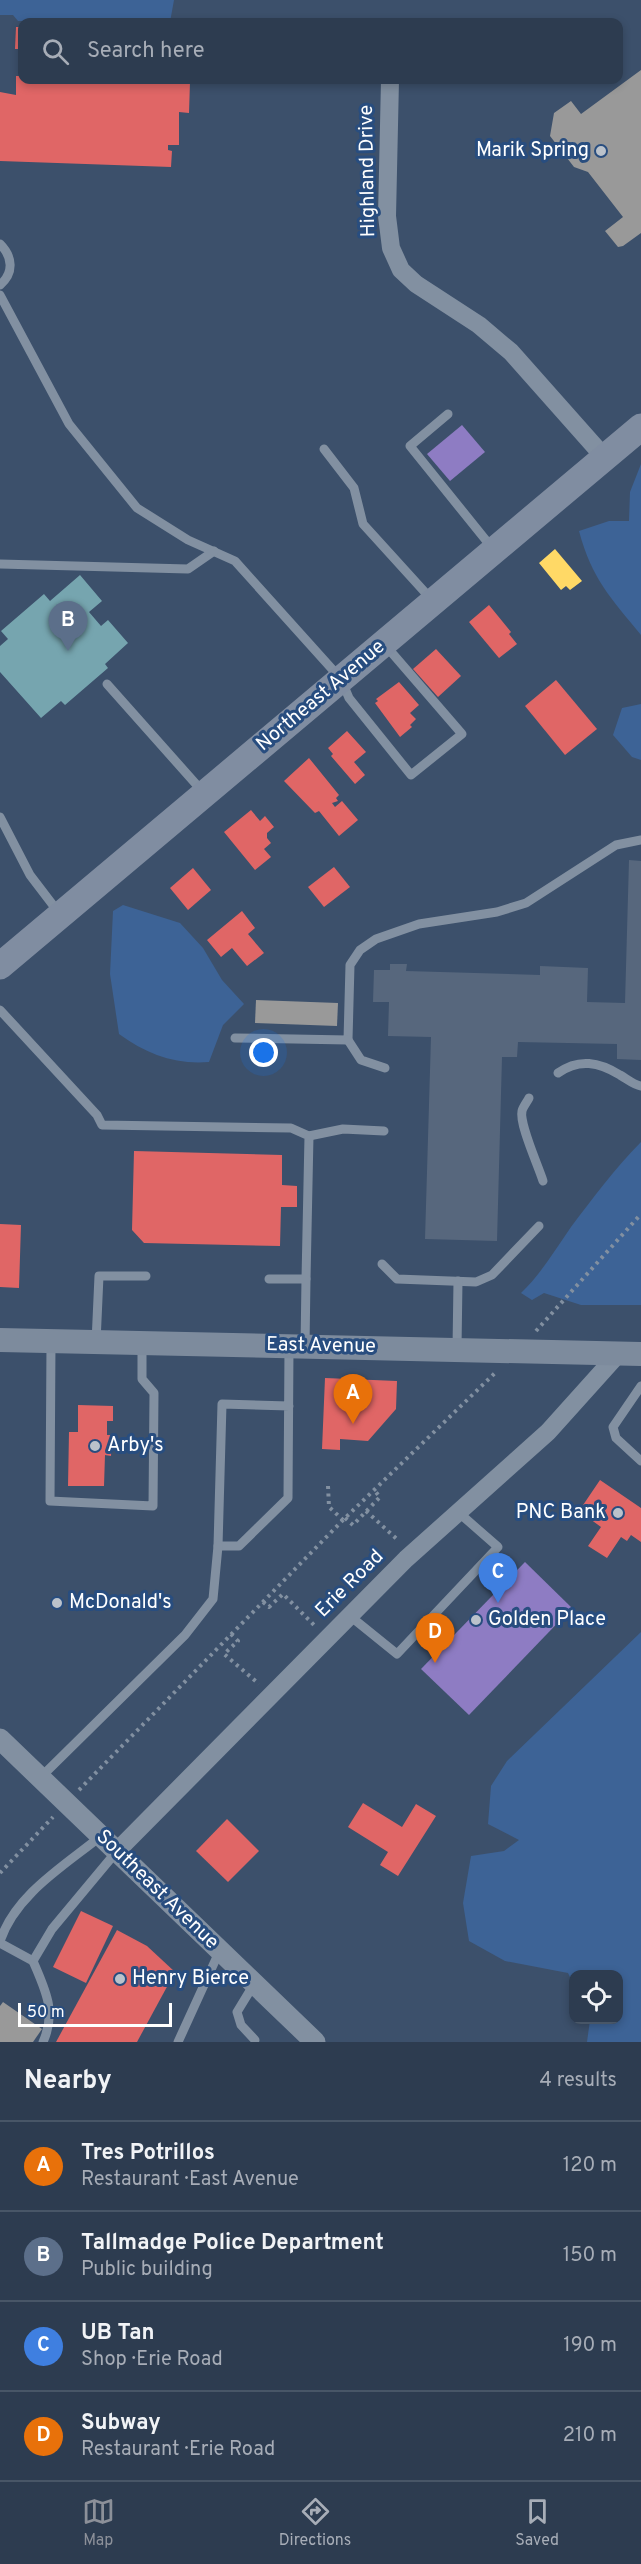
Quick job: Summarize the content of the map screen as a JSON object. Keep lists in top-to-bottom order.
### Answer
{
  "streets": {
    "main road": ["Northeast Avenue", "East Avenue"],
    "street": ["Highland Drive", "Erie Road", "Southeast Avenue"]
  },
  "crossings": [
    ["Highland Drive", "Northeast Avenue"],
    ["East Avenue", "Erie Road"],
    ["Erie Road", "Southeast Avenue"]
  ],
  "places": [
    "Marik Spring",
    "Arby's",
    "PNC Bank",
    "McDonald's",
    "Golden Place",
    "Henry Bierce"
  ],
  "scale_bar": "50 m",
  "page": {
    "search": "Search here",
    "pins": [
      "B",
      "A",
      "C",
      "D"
    ],
    "scale": "50 m",
    "heading": ["Nearby", "4 results"],
    "list": [
      {
        "mark": "A",
        "name": "Tres Potrillos",
        "note": "Restaurant · East Avenue",
        "value": "120 m"
      },
      {
        "mark": "B",
        "name": "Tallmadge Police Department",
        "note": "Public building",
        "value": "150 m"
      },
      {
        "mark": "C",
        "name": "UB Tan",
        "note": "Shop · Erie Road",
        "value": "190 m"
      },
      {
        "mark": "D",
        "name": "Subway",
        "note": "Restaurant · Erie Road",
        "value": "210 m"
      }
    ],
    "nav": ["Map", "Directions", "Saved"]
  }
}
